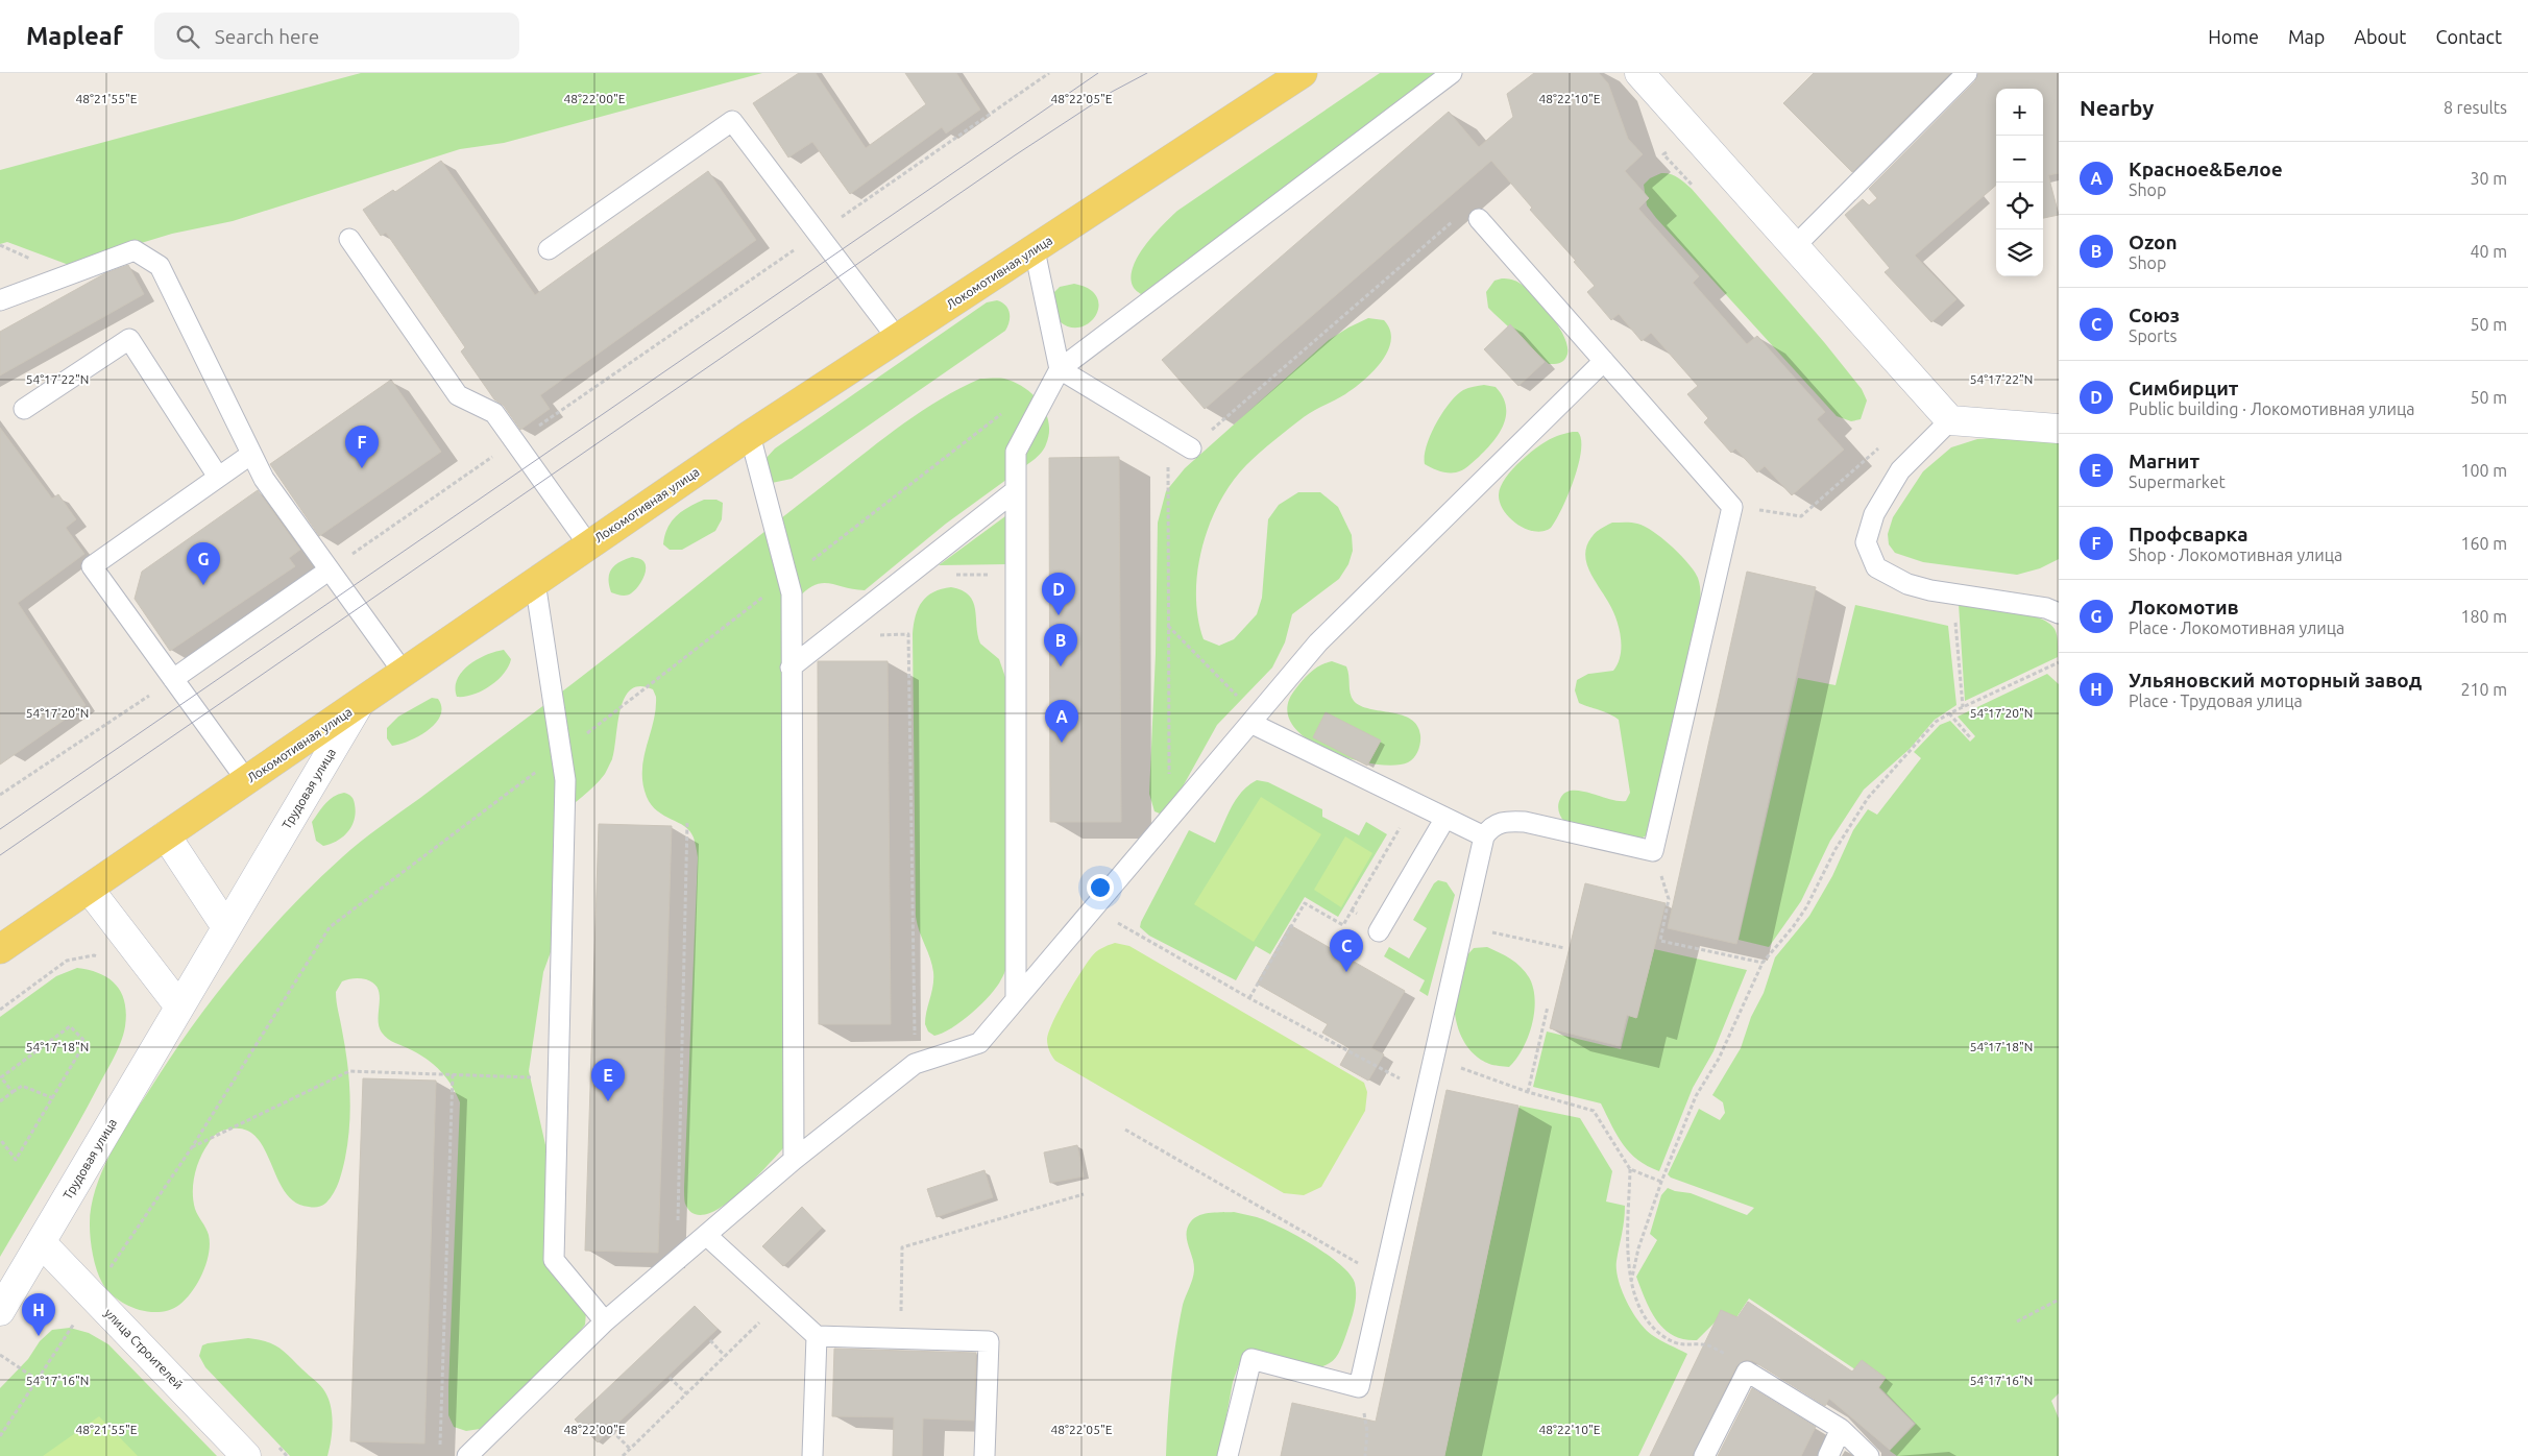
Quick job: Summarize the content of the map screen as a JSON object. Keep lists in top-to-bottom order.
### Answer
{
  "streets": {
    "main road": ["Локомотивная улица"],
    "street": ["Трудовая улица", "улица Строителей"]
  },
  "crossings": [
    ["Локомотивная улица", "Трудовая улица"],
    ["Трудовая улица", "улица Строителей"]
  ],
  "page": {
    "header": "Mapleaf",
    "search": "Search here",
    "nav": [
      "Home",
      "Map",
      "About",
      "Contact"
    ],
    "heading": ["Nearby", "8 results"],
    "map_buttons": ["+", "−"],
    "list": [
      {
        "mark": "A",
        "name": "Красное&Белое",
        "note": "Shop",
        "value": "30 m"
      },
      {
        "mark": "B",
        "name": "Ozon",
        "note": "Shop",
        "value": "40 m"
      },
      {
        "mark": "C",
        "name": "Союз",
        "note": "Sports",
        "value": "50 m"
      },
      {
        "mark": "D",
        "name": "Симбирцит",
        "note": "Public building · Локомотивная улица",
        "value": "50 m"
      },
      {
        "mark": "E",
        "name": "Магнит",
        "note": "Supermarket",
        "value": "100 m"
      },
      {
        "mark": "F",
        "name": "Профсварка",
        "note": "Shop · Локомотивная улица",
        "value": "160 m"
      },
      {
        "mark": "G",
        "name": "Локомотив",
        "note": "Place · Локомотивная улица",
        "value": "180 m"
      },
      {
        "mark": "H",
        "name": "Ульяновский моторный завод",
        "note": "Place · Трудовая улица",
        "value": "210 m"
      }
    ],
    "pins": [
      "F",
      "G",
      "D",
      "B",
      "A",
      "C",
      "E",
      "H"
    ]
  },
  "coordinates": [
    "48°21'55\"E",
    "48°22'00\"E",
    "48°22'05\"E",
    "48°22'10\"E",
    "54°17'22\"N",
    "54°17'20\"N",
    "54°17'18\"N",
    "54°17'16\"N"
  ]
}
